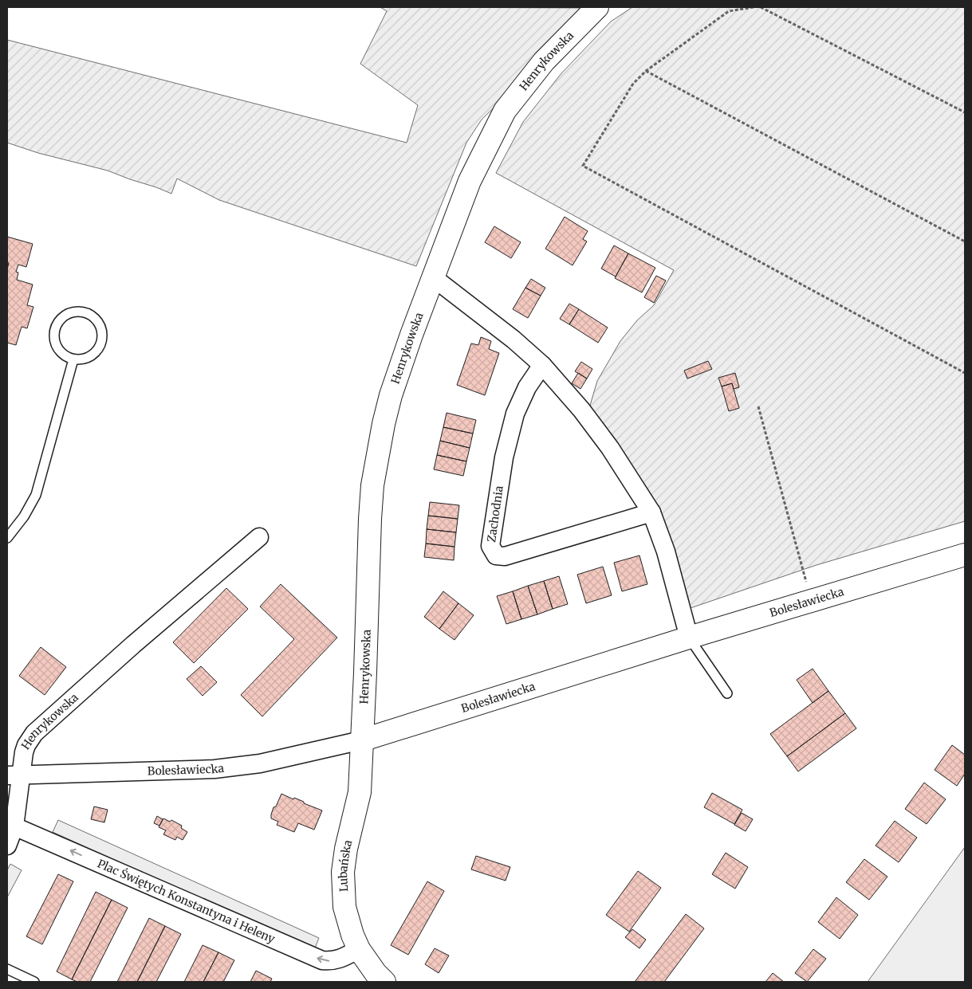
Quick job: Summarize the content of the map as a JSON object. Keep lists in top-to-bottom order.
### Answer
{
  "streets": {
    "main road": ["Henrykowska", "Bolesławiecka", "Lubańska"],
    "street": ["Zachodnia", "Plac Świętych Konstantyna i Heleny"]
  },
  "crossings": [
    ["Henrykowska", "Bolesławiecka"],
    ["Henrykowska", "Lubańska"],
    ["Henrykowska", "Plac Świętych Konstantyna i Heleny"],
    ["Bolesławiecka", "Lubańska"],
    ["Lubańska", "Plac Świętych Konstantyna i Heleny"]
  ],
  "one_way": ["Plac Świętych Konstantyna i Heleny"]
}
